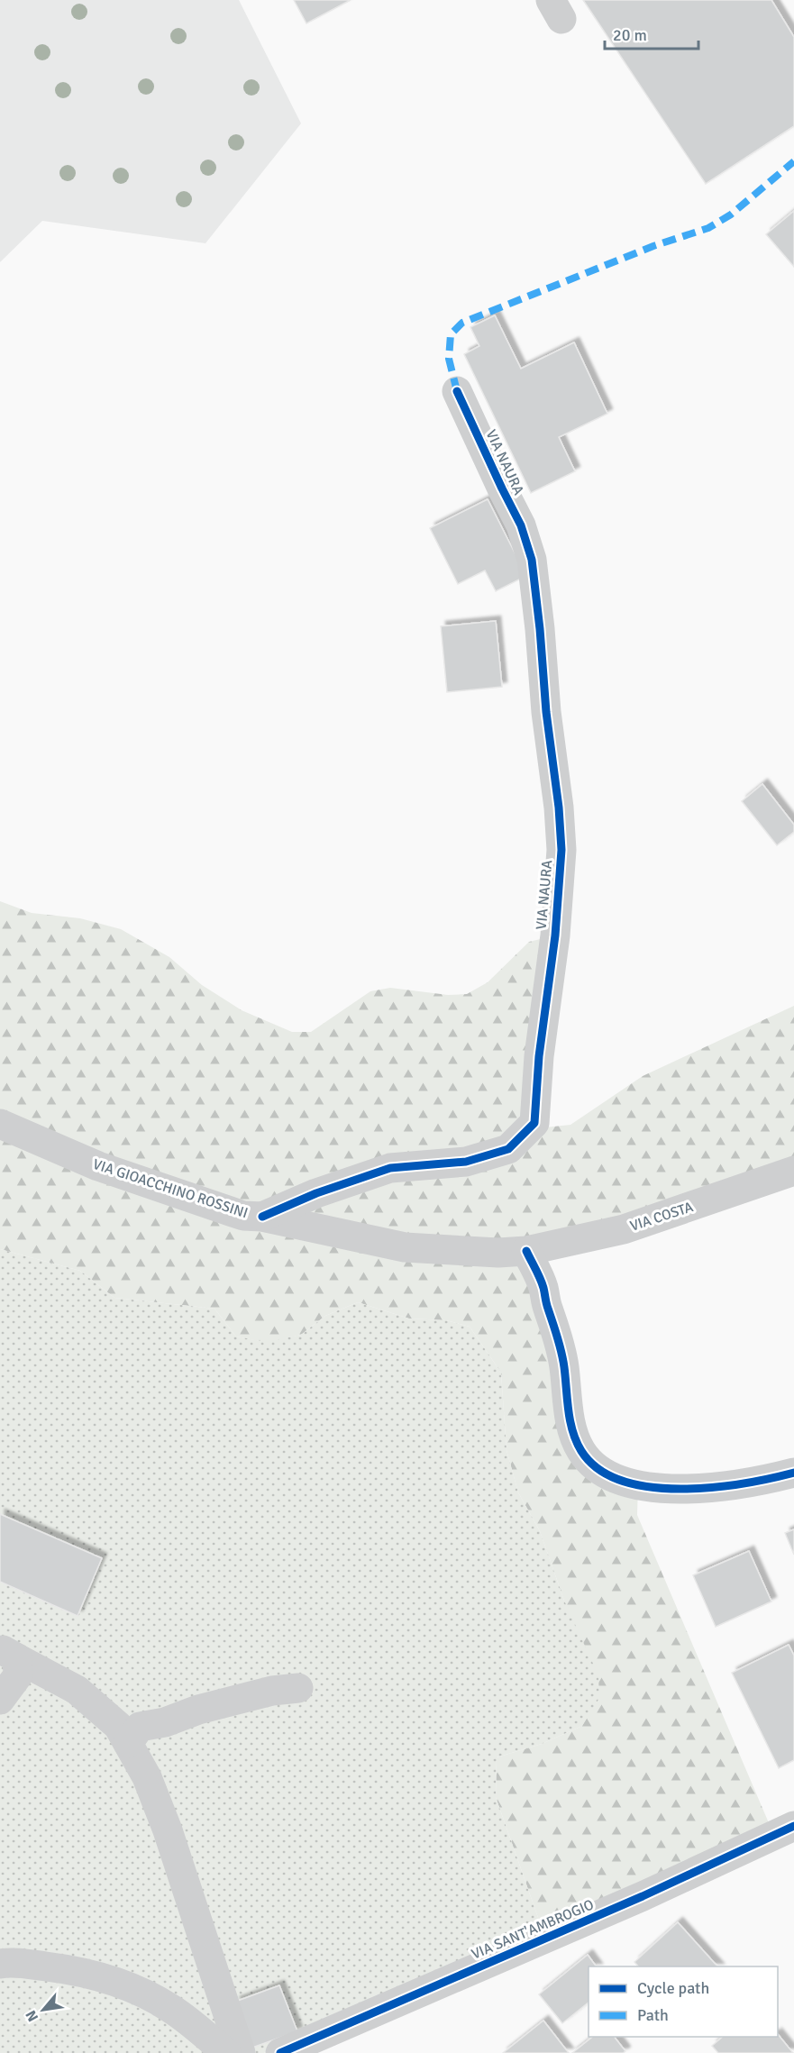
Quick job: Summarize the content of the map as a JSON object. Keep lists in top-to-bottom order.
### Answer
{
  "streets": {
    "street": [
      "VIA NAURA",
      "VIA GIOACCHINO ROSSINI",
      "VIA COSTA",
      "VIA SANT'AMBROGIO"
    ]
  },
  "crossings": [
    ["VIA NAURA", "VIA GIOACCHINO ROSSINI"],
    ["VIA GIOACCHINO ROSSINI", "VIA COSTA"]
  ],
  "legend": ["Cycle path", "Path"],
  "scale_bar": "20 m",
  "north": "bottom left"
}
